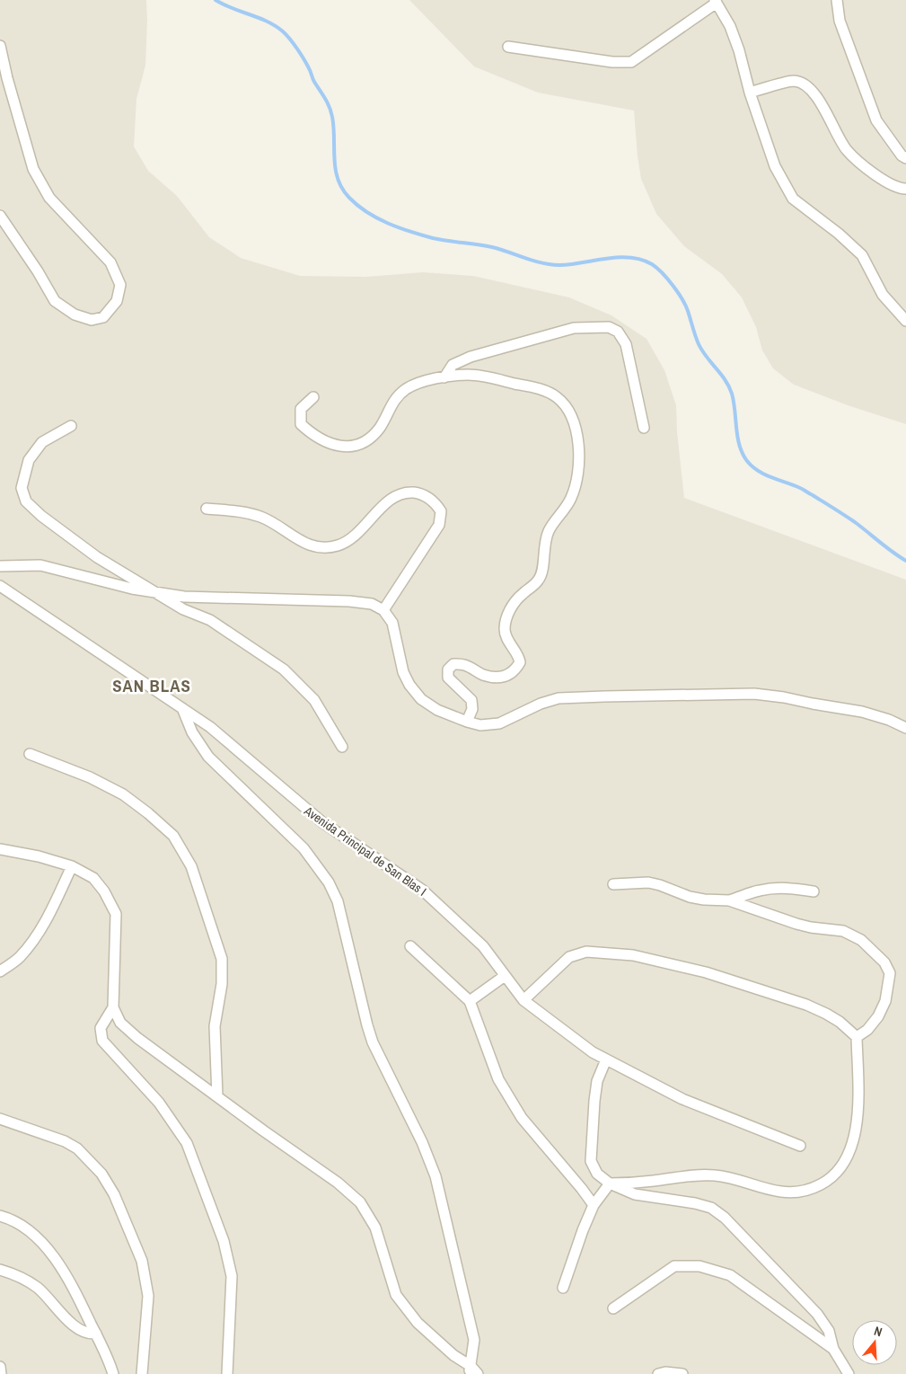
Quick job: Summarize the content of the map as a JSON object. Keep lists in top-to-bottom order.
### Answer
{
  "streets": {
    "street": ["Avenida Principal de San Blas I"]
  },
  "districts": ["SAN BLAS"],
  "north": "top"
}
